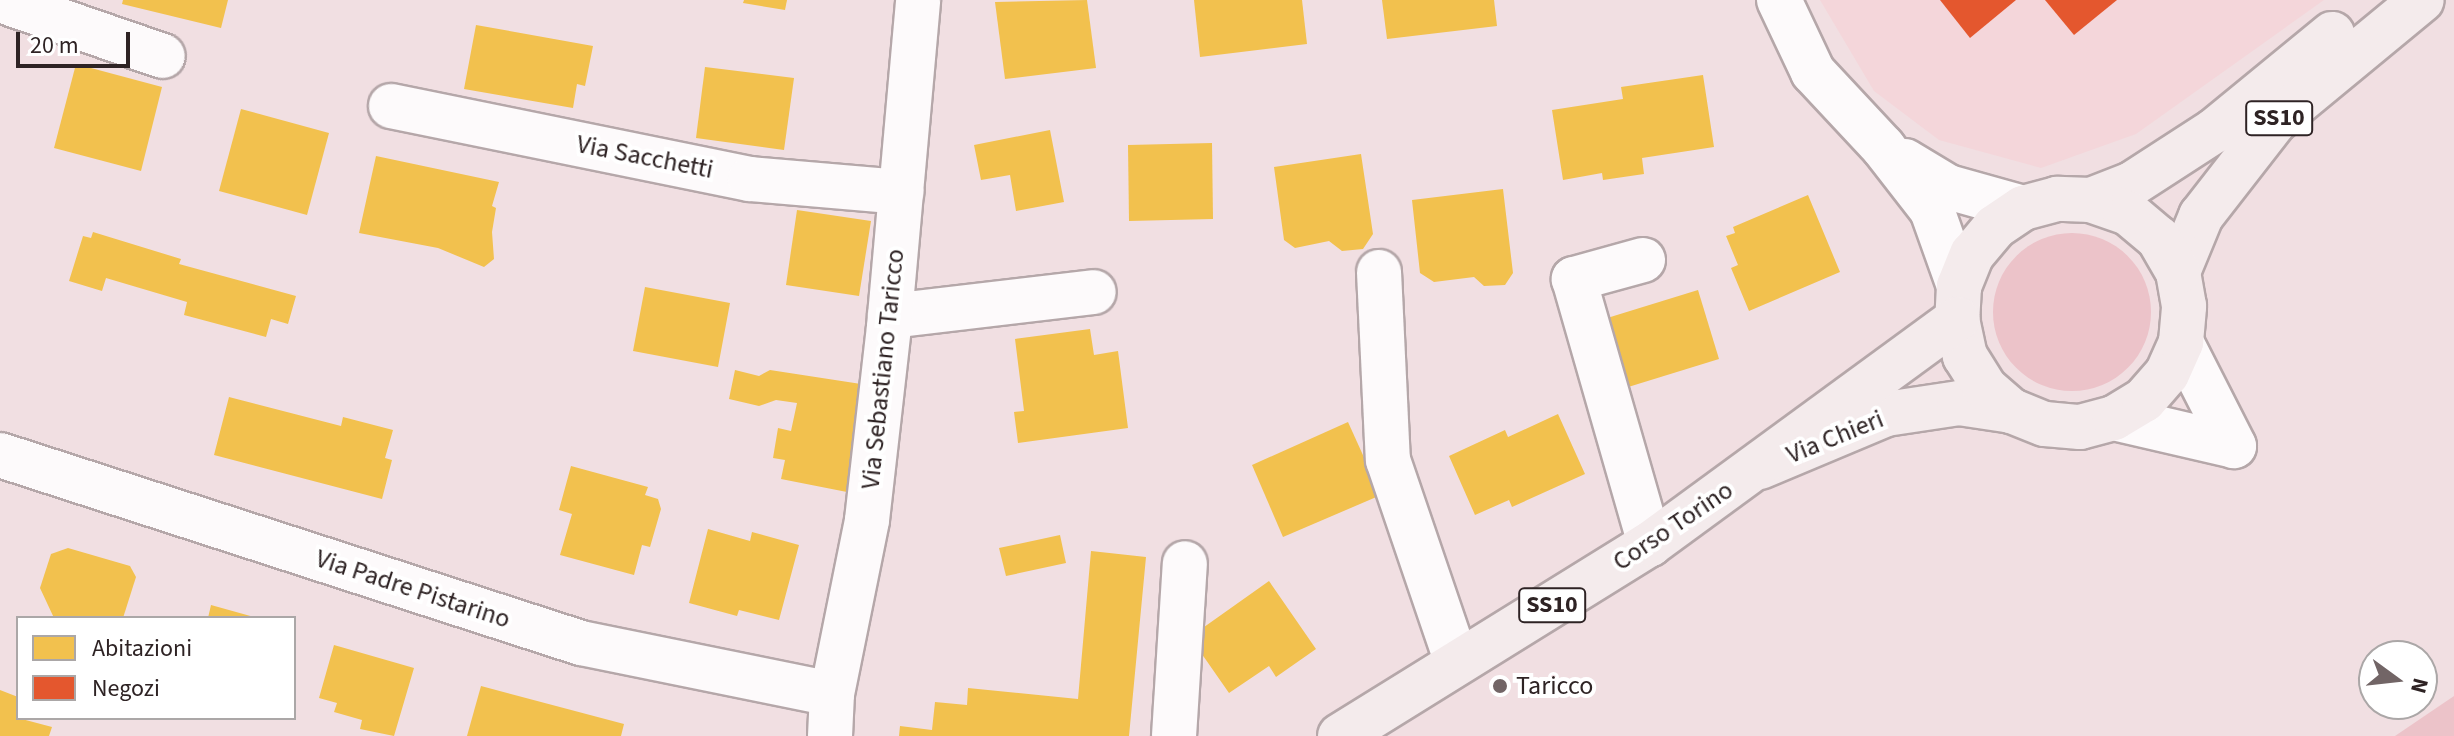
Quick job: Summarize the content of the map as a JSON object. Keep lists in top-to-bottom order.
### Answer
{
  "streets": {
    "main road": ["SS10", "Via Chieri", "Corso Torino"],
    "street": ["Via Sacchetti", "Via Sebastiano Taricco", "Via Padre Pistarino"]
  },
  "crossings": [
    ["SS10", "Via Chieri"],
    ["Via Sacchetti", "Via Sebastiano Taricco"],
    ["Via Sebastiano Taricco", "Via Padre Pistarino"],
    ["Via Chieri", "Corso Torino"]
  ],
  "places": ["Taricco"],
  "legend": ["Abitazioni", "Negozi"],
  "scale_bar": "20 m",
  "north": "right"
}
